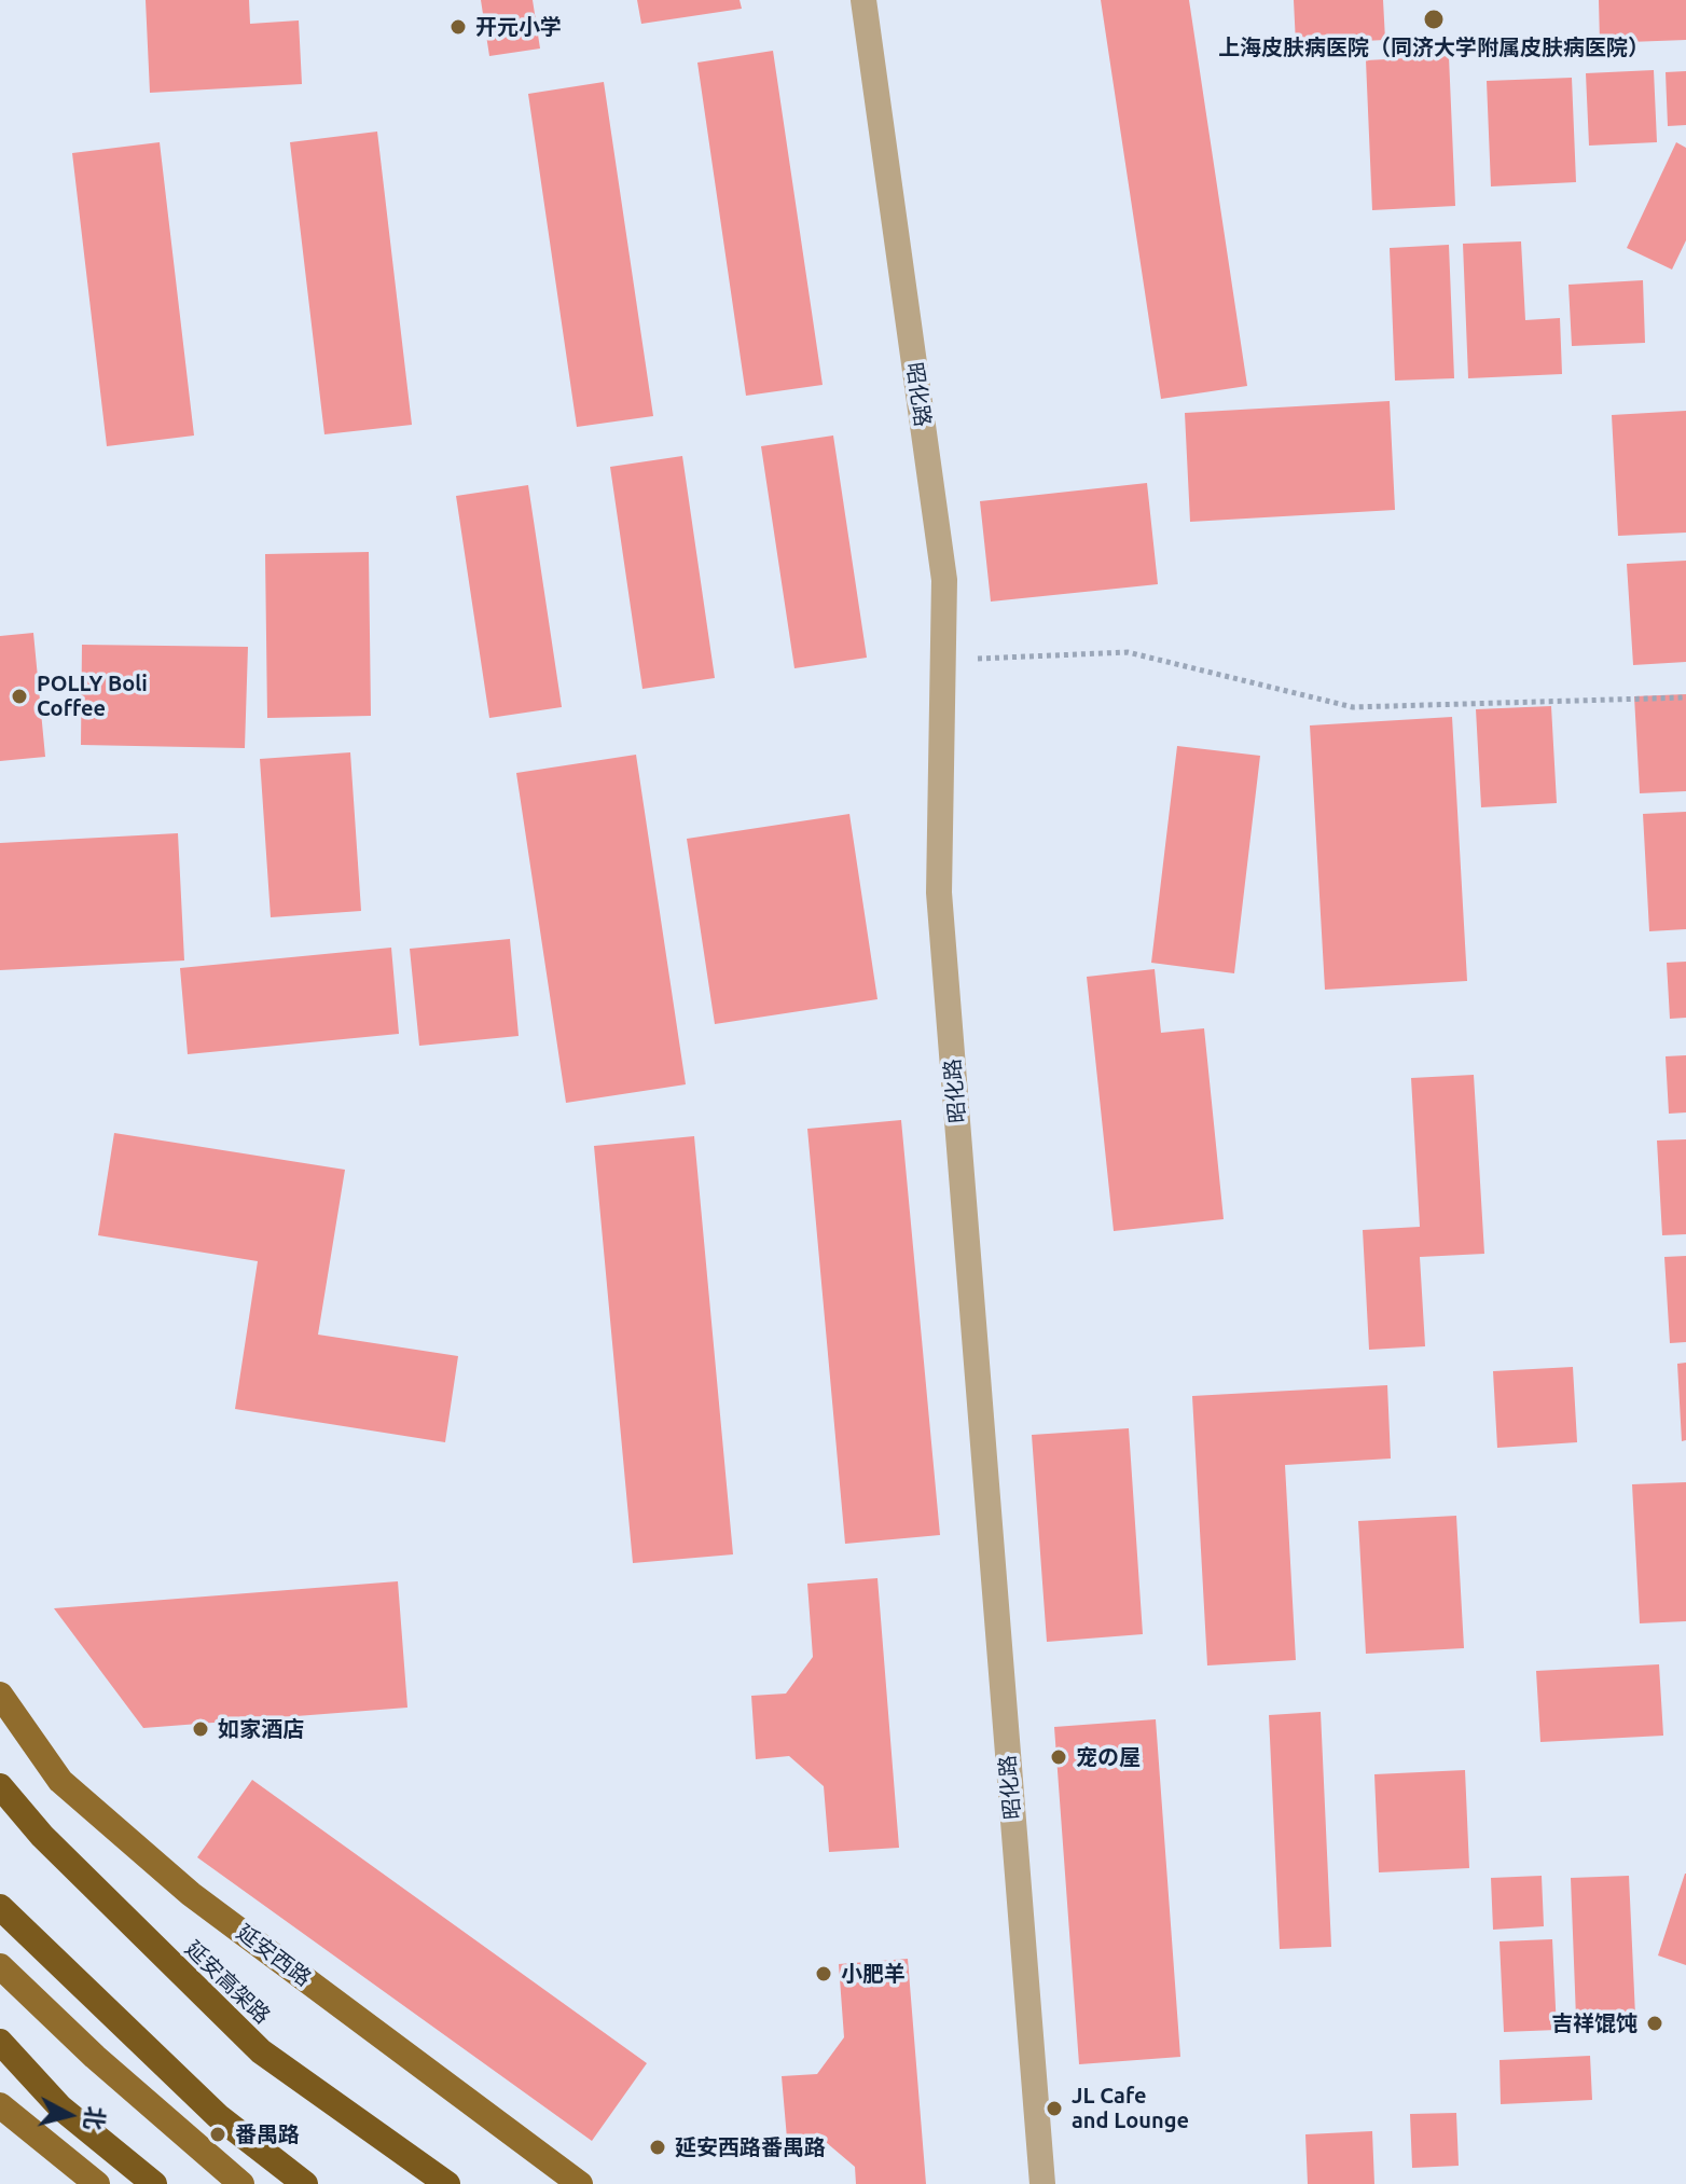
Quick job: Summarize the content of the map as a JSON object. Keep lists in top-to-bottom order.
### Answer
{
  "streets": {
    "highway": ["延安高架路"],
    "main road": ["延安西路"],
    "street": ["昭化路"]
  },
  "places": [
    "上海皮肤病医院（同济大学附属皮肤病医院）",
    "开元小学",
    "POLLY Boli Coffee",
    "如家酒店",
    "宠の屋",
    "小肥羊",
    "吉祥馄饨",
    "JL Cafe and Lounge",
    "番禺路",
    "延安西路番禺路"
  ],
  "north": "right"
}
